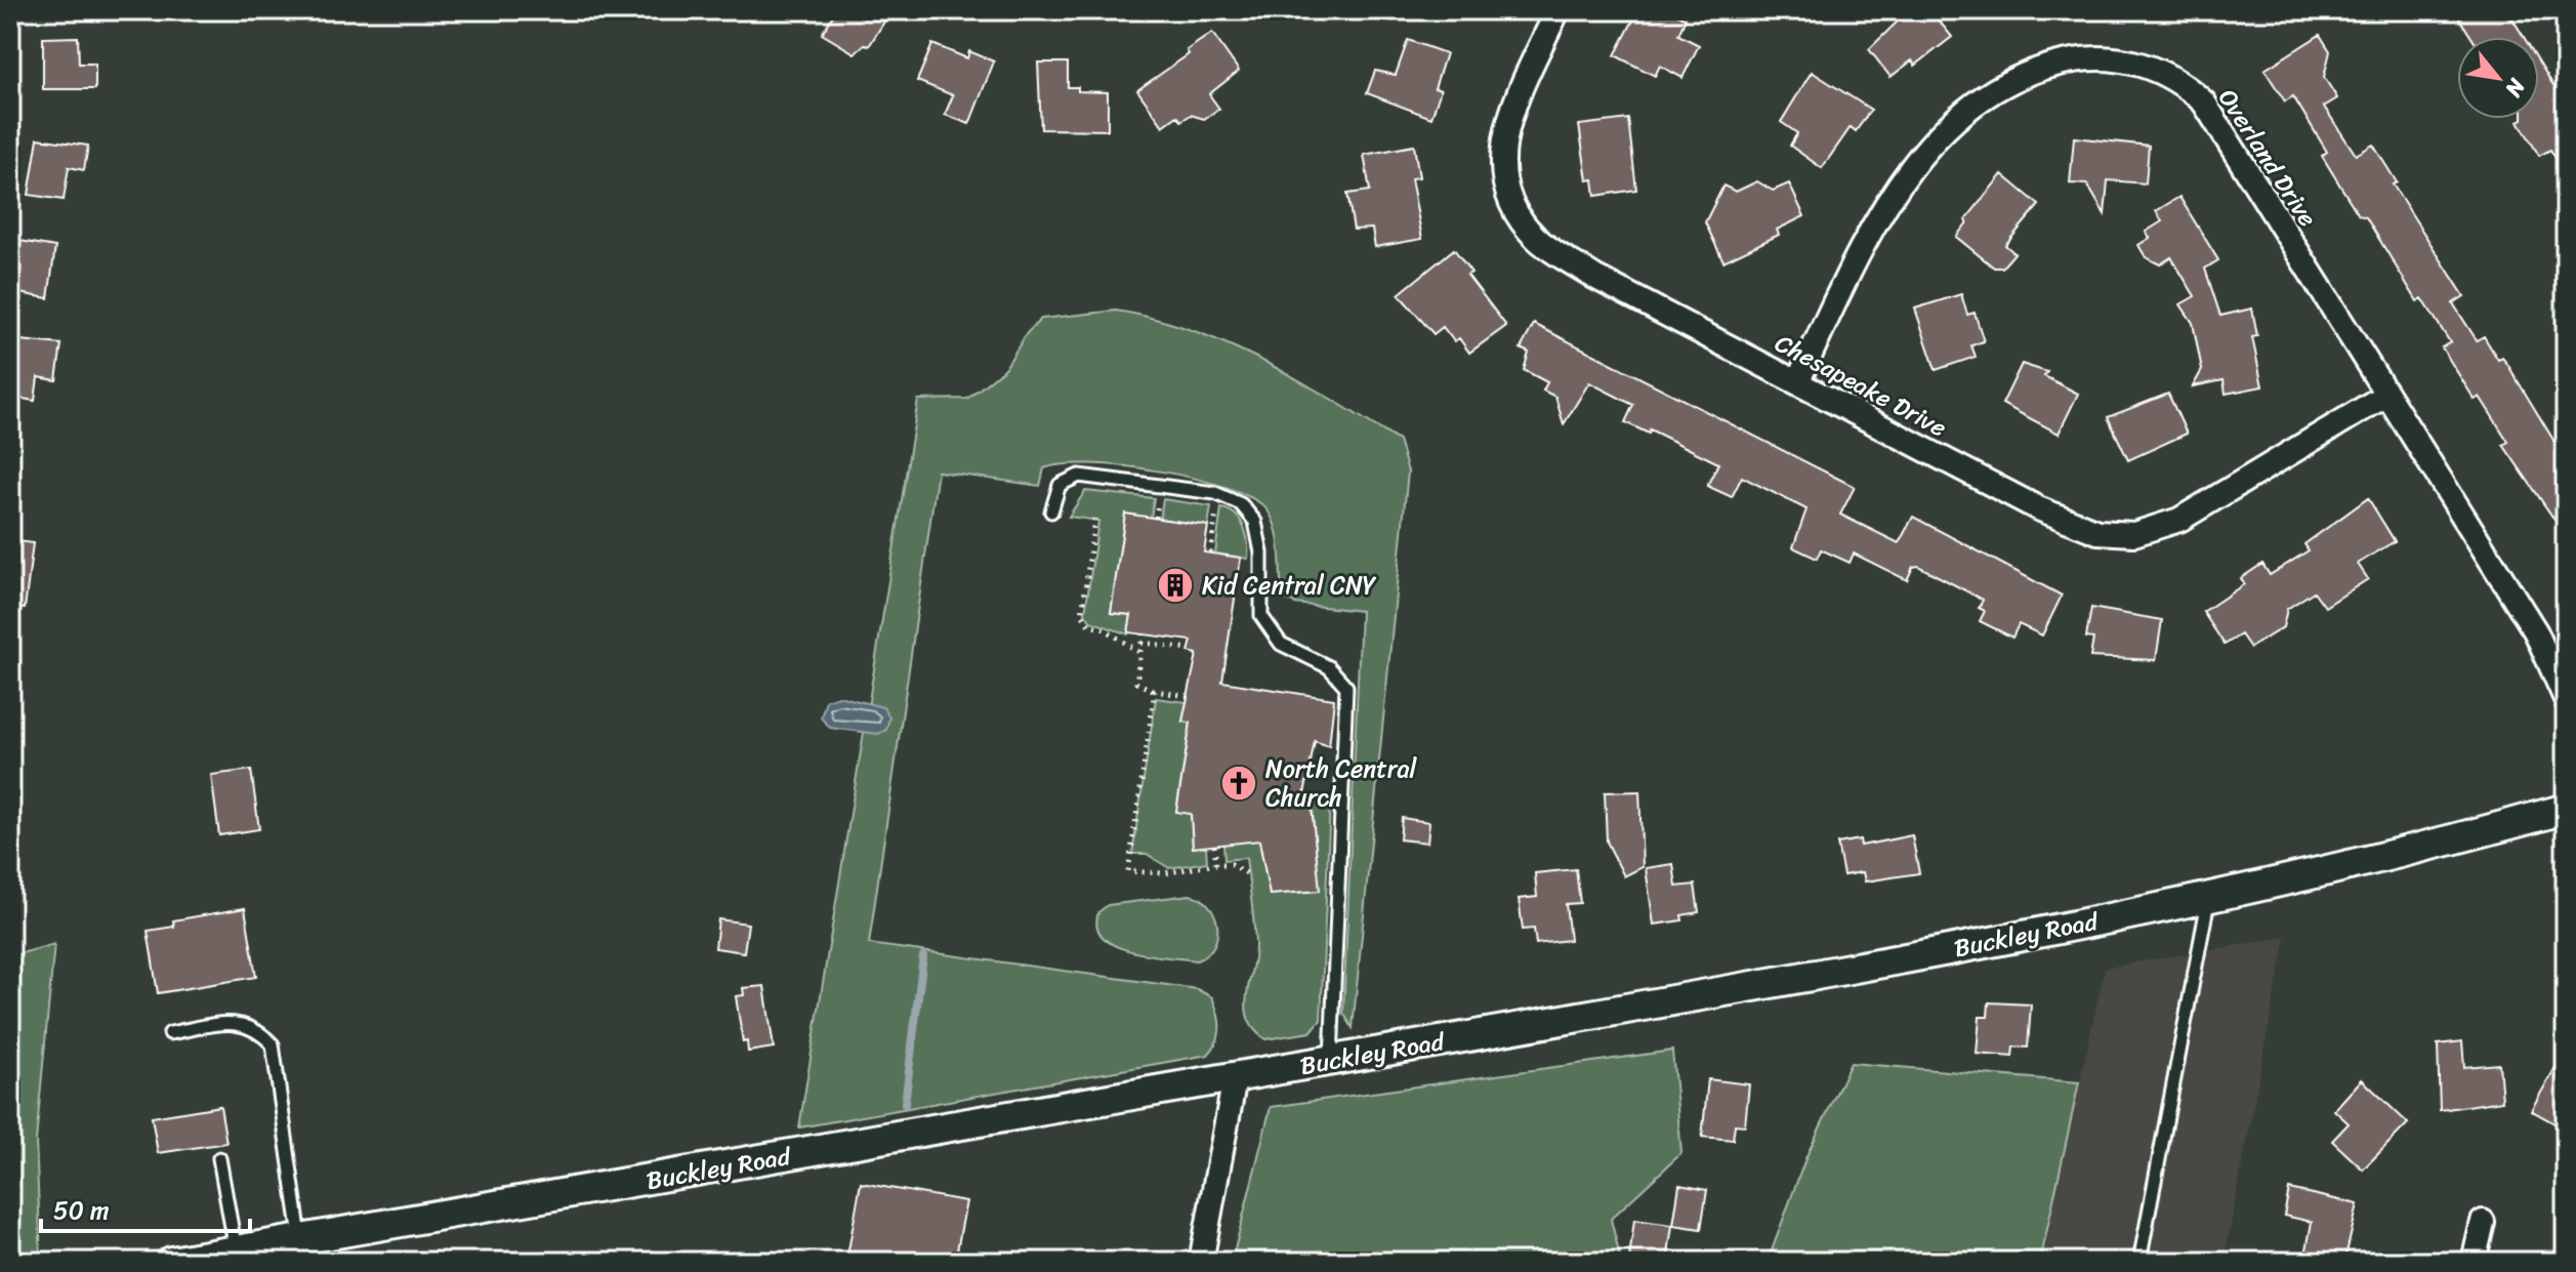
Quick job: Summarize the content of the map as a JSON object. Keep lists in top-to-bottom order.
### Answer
{
  "streets": {
    "street": ["Overland Drive", "Chesapeake Drive", "Buckley Road"]
  },
  "crossings": [
    ["Overland Drive", "Chesapeake Drive"]
  ],
  "places": {
    "building": ["Kid Central CNY"],
    "church": ["North Central Church"]
  },
  "scale_bar": "50 m",
  "north": "bottom right"
}
